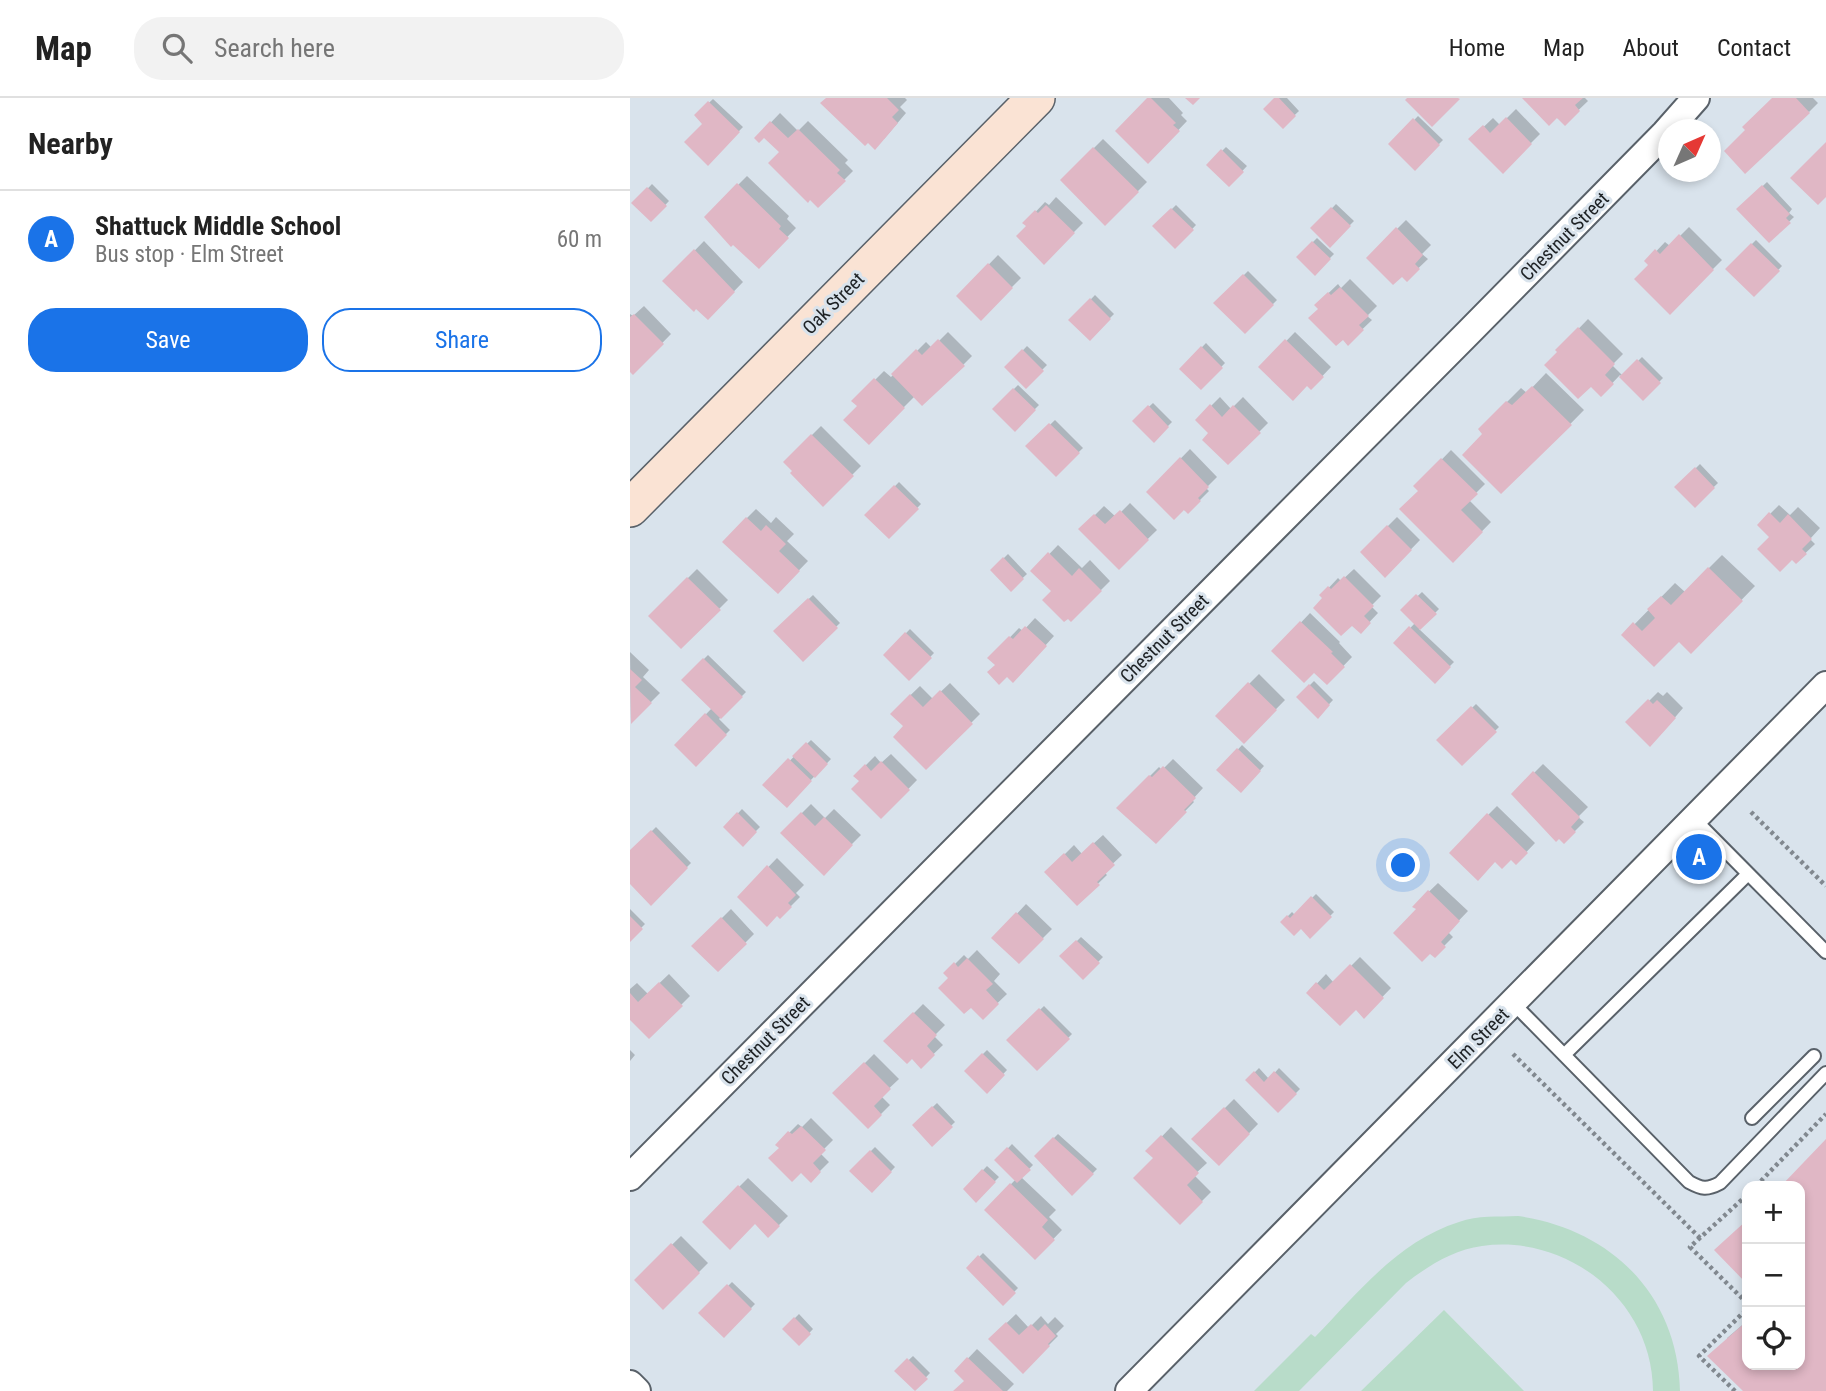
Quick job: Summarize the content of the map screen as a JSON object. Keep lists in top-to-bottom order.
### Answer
{
  "streets": {
    "street": ["Chestnut Street", "Oak Street", "Elm Street"]
  },
  "north": "top right",
  "page": {
    "header": "Map",
    "search": "Search here",
    "nav": [
      "Home",
      "Map",
      "About",
      "Contact"
    ],
    "heading": "Nearby",
    "list": [
      {
        "mark": "A",
        "name": "Shattuck Middle School",
        "note": "Bus stop · Elm Street",
        "value": "60 m"
      }
    ],
    "buttons": ["Save", "Share"],
    "pins": "A",
    "map_buttons": ["+", "−"]
  }
}
